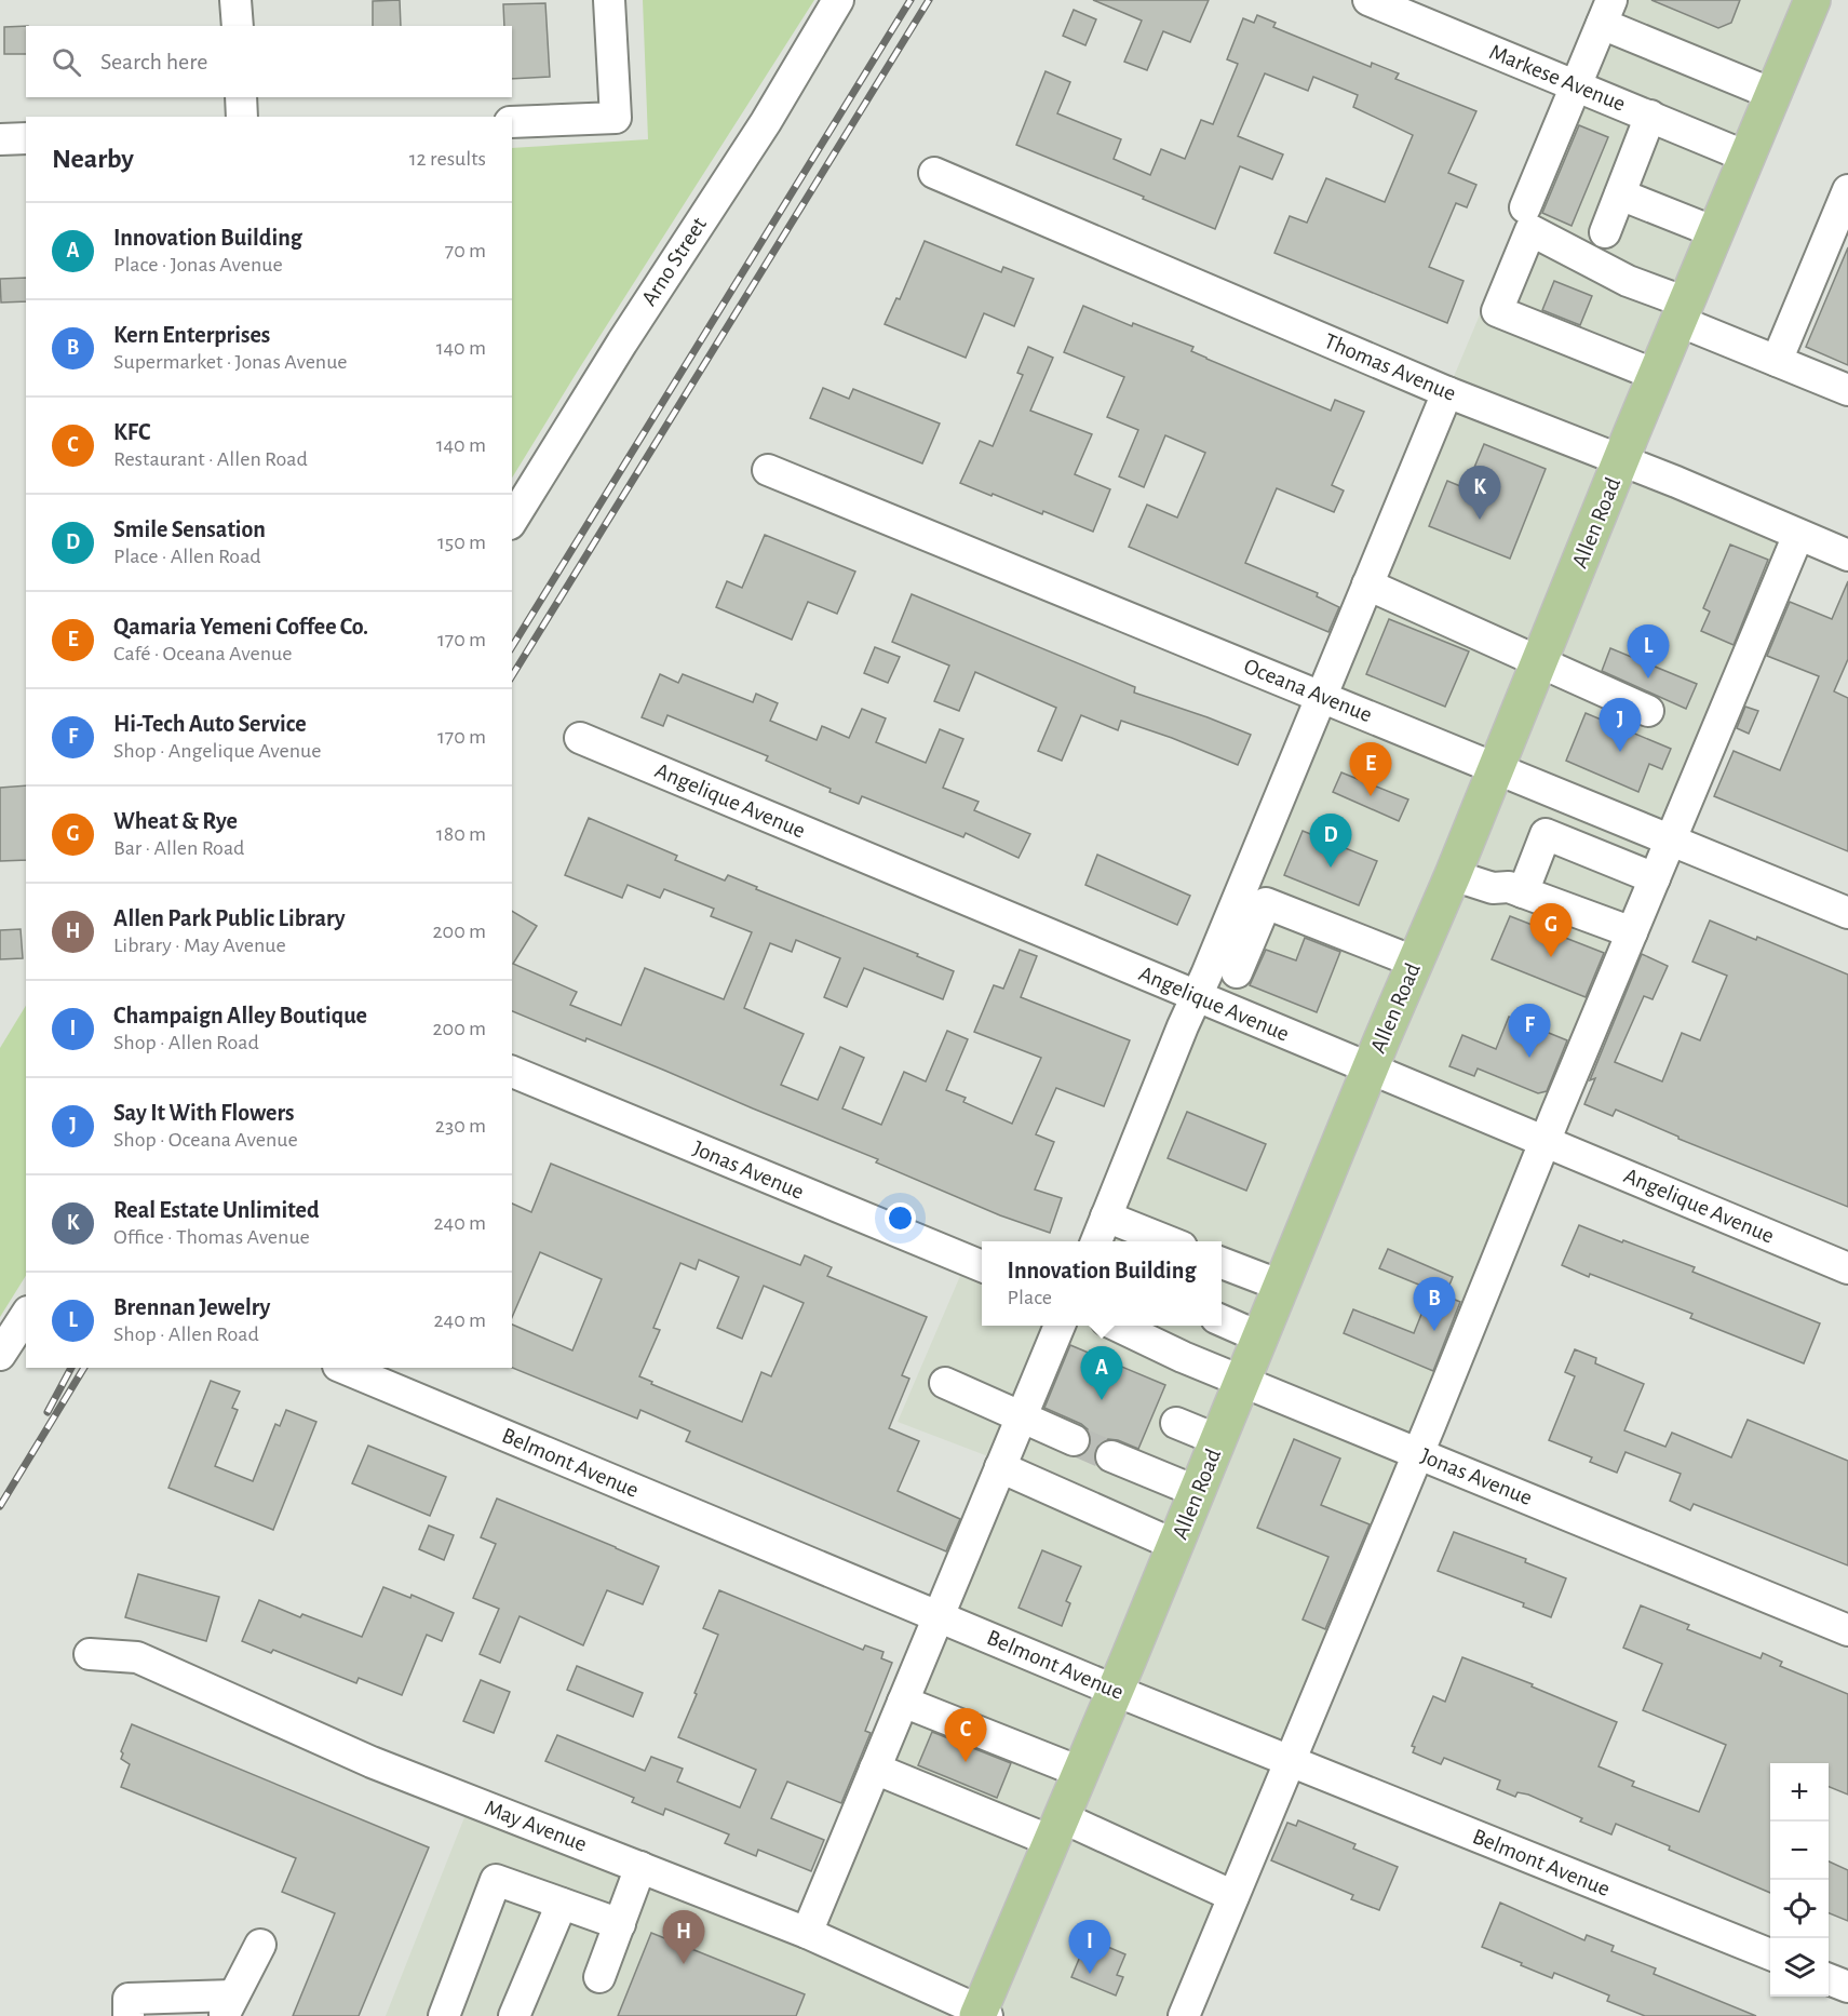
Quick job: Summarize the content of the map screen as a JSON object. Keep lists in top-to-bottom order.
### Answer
{
  "streets": {
    "main road": ["Allen Road"],
    "street": [
      "Markese Avenue",
      "Arno Street",
      "Thomas Avenue",
      "Oceana Avenue",
      "Angelique Avenue",
      "Jonas Avenue",
      "Belmont Avenue",
      "May Avenue"
    ]
  },
  "crossings": [
    ["Markese Avenue", "Allen Road"],
    ["Thomas Avenue", "Allen Road"],
    ["Allen Road", "Oceana Avenue"],
    ["Allen Road", "Angelique Avenue"],
    ["Allen Road", "Jonas Avenue"],
    ["Allen Road", "Belmont Avenue"],
    ["Allen Road", "May Avenue"]
  ],
  "page": {
    "search": "Search here",
    "heading": ["Nearby", "12 results"],
    "list": [
      {
        "mark": "A",
        "name": "Innovation Building",
        "note": "Place · Jonas Avenue",
        "value": "70 m"
      },
      {
        "mark": "B",
        "name": "Kern Enterprises",
        "note": "Supermarket · Jonas Avenue",
        "value": "140 m"
      },
      {
        "mark": "C",
        "name": "KFC",
        "note": "Restaurant · Allen Road",
        "value": "140 m"
      },
      {
        "mark": "D",
        "name": "Smile Sensation",
        "note": "Place · Allen Road",
        "value": "150 m"
      },
      {
        "mark": "E",
        "name": "Qamaria Yemeni Coffee Co.",
        "note": "Café · Oceana Avenue",
        "value": "170 m"
      },
      {
        "mark": "F",
        "name": "Hi-Tech Auto Service",
        "note": "Shop · Angelique Avenue",
        "value": "170 m"
      },
      {
        "mark": "G",
        "name": "Wheat & Rye",
        "note": "Bar · Allen Road",
        "value": "180 m"
      },
      {
        "mark": "H",
        "name": "Allen Park Public Library",
        "note": "Library · May Avenue",
        "value": "200 m"
      },
      {
        "mark": "I",
        "name": "Champaign Alley Boutique",
        "note": "Shop · Allen Road",
        "value": "200 m"
      },
      {
        "mark": "J",
        "name": "Say It With Flowers",
        "note": "Shop · Oceana Avenue",
        "value": "230 m"
      },
      {
        "mark": "K",
        "name": "Real Estate Unlimited",
        "note": "Office · Thomas Avenue",
        "value": "240 m"
      },
      {
        "mark": "L",
        "name": "Brennan Jewelry",
        "note": "Shop · Allen Road",
        "value": "240 m"
      }
    ],
    "pins": [
      "K",
      "L",
      "J",
      "E",
      "D",
      "G",
      "F",
      "B",
      "A",
      "C",
      "H",
      "I"
    ],
    "popup": ["Innovation Building", "Place"],
    "map_buttons": ["+", "−"]
  }
}
